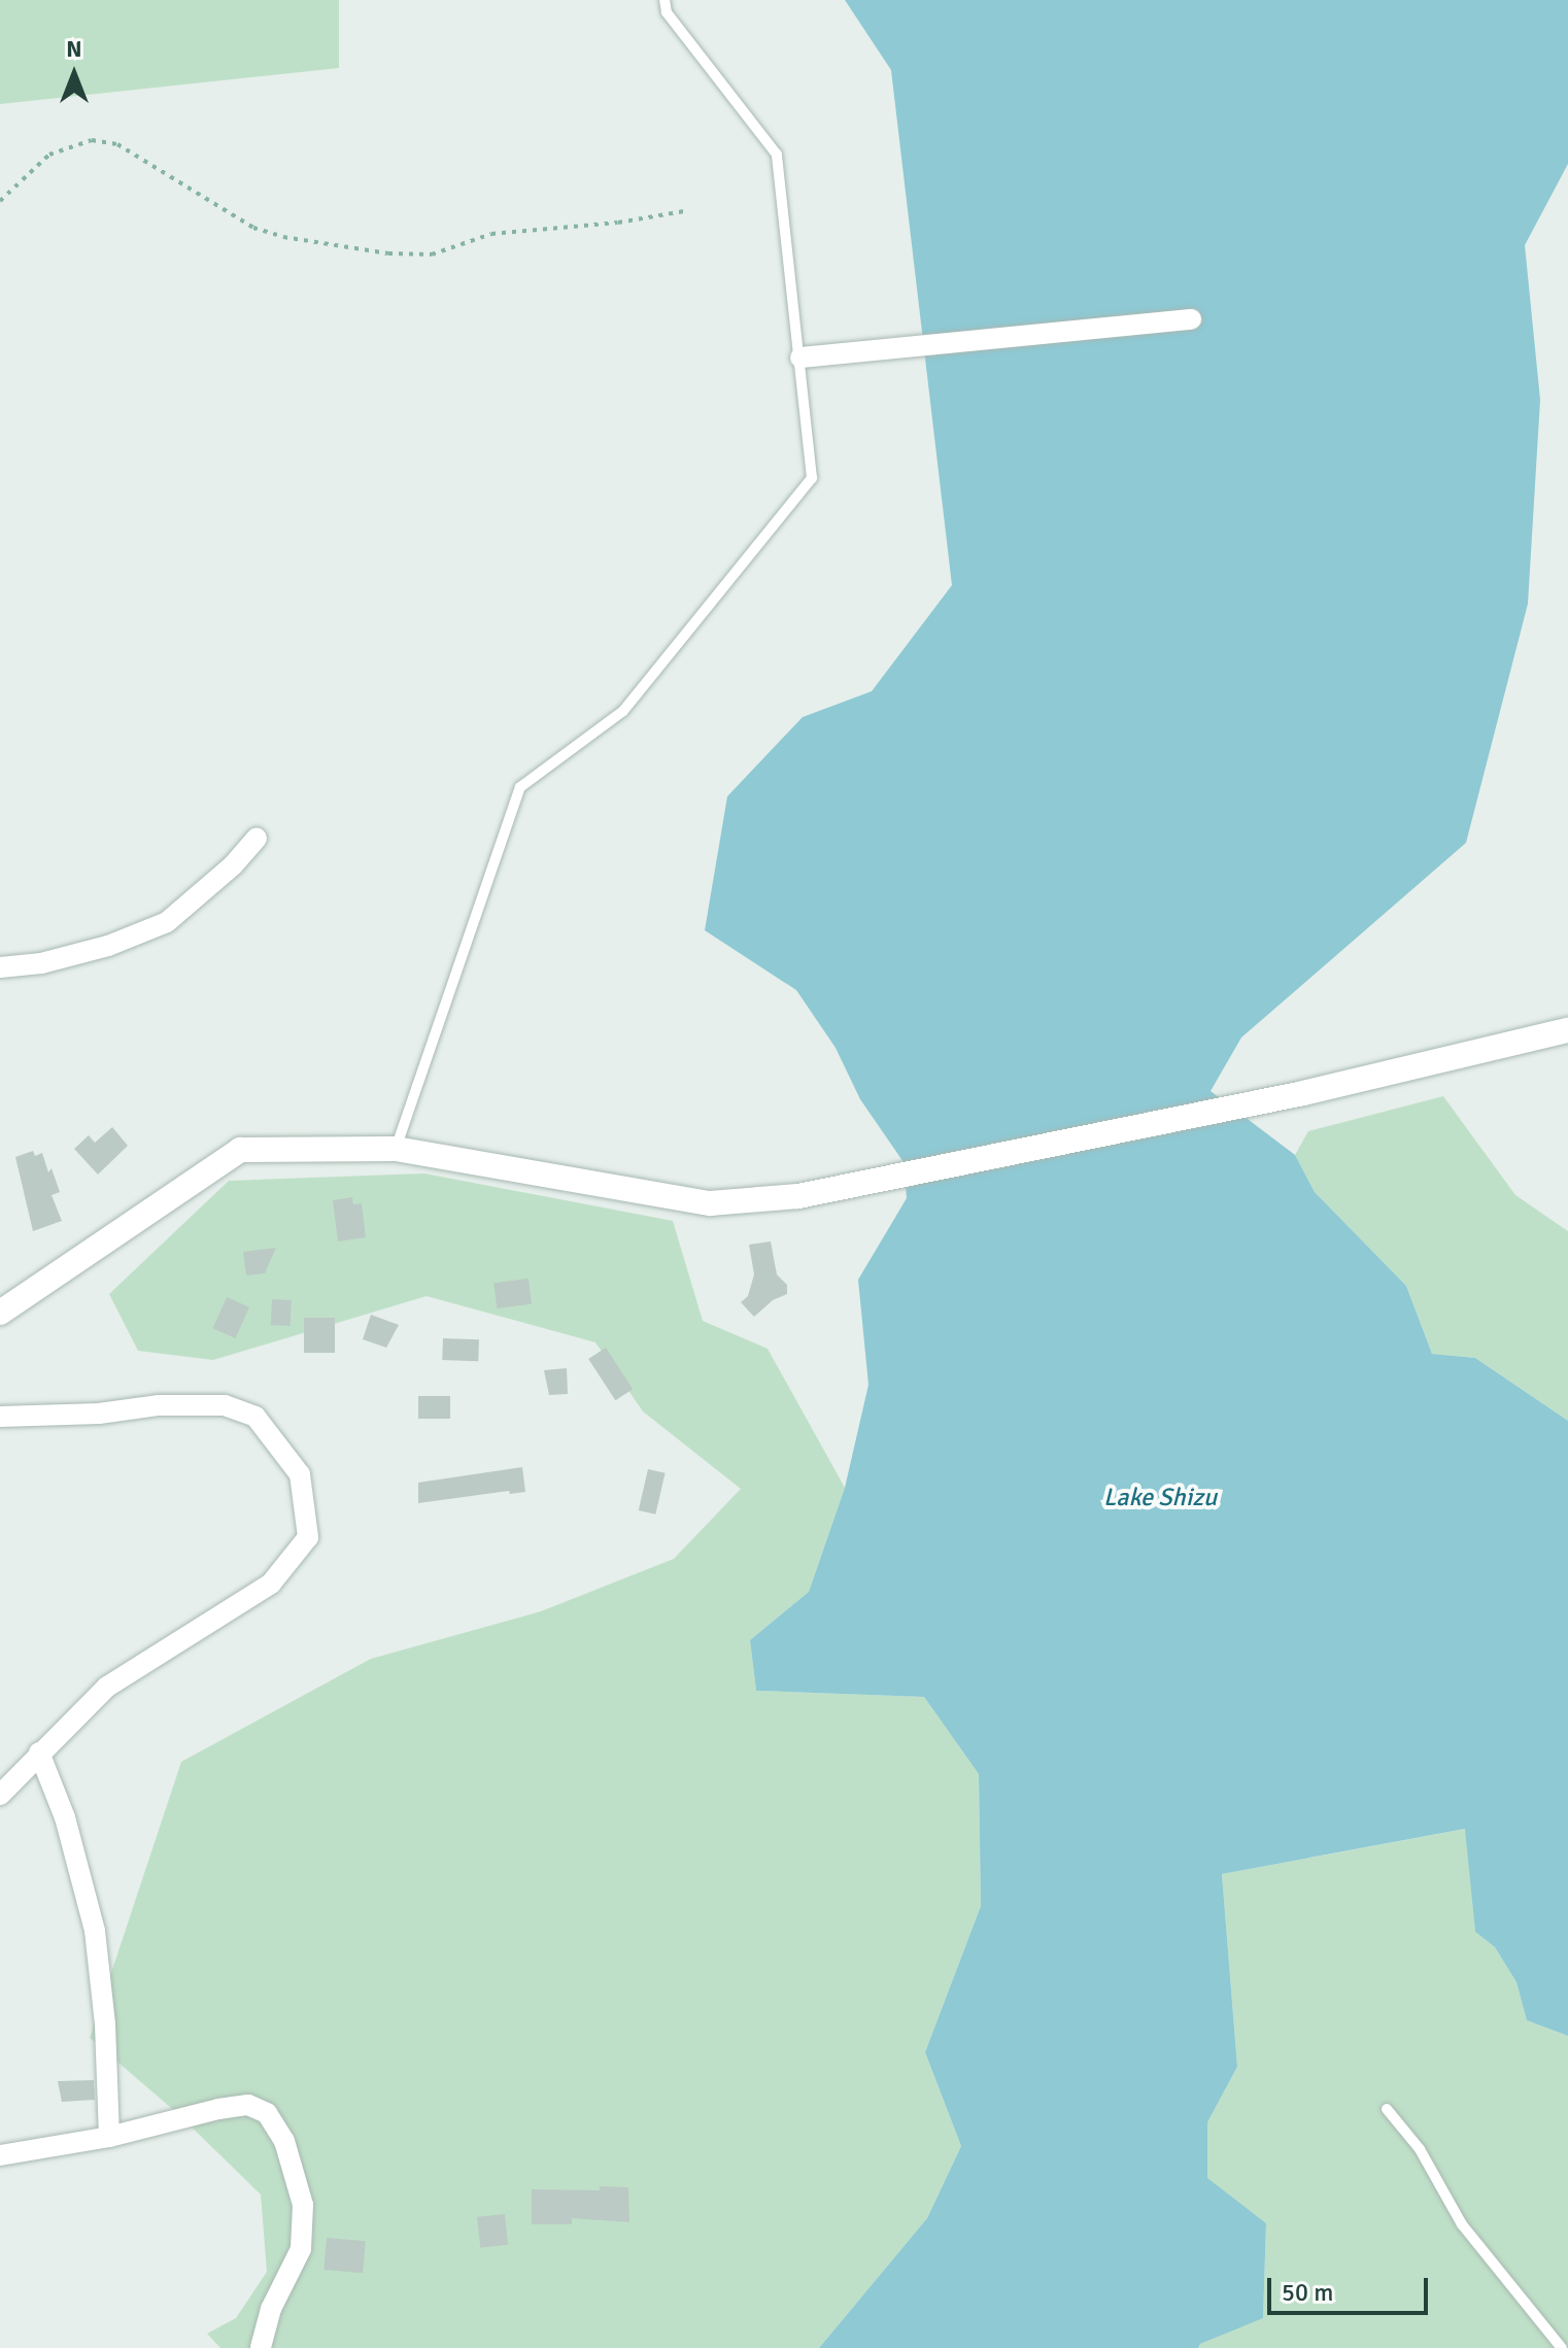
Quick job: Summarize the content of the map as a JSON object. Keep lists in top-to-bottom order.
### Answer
{
  "water": ["Lake Shizu"],
  "scale_bar": "50 m",
  "north": "top"
}
